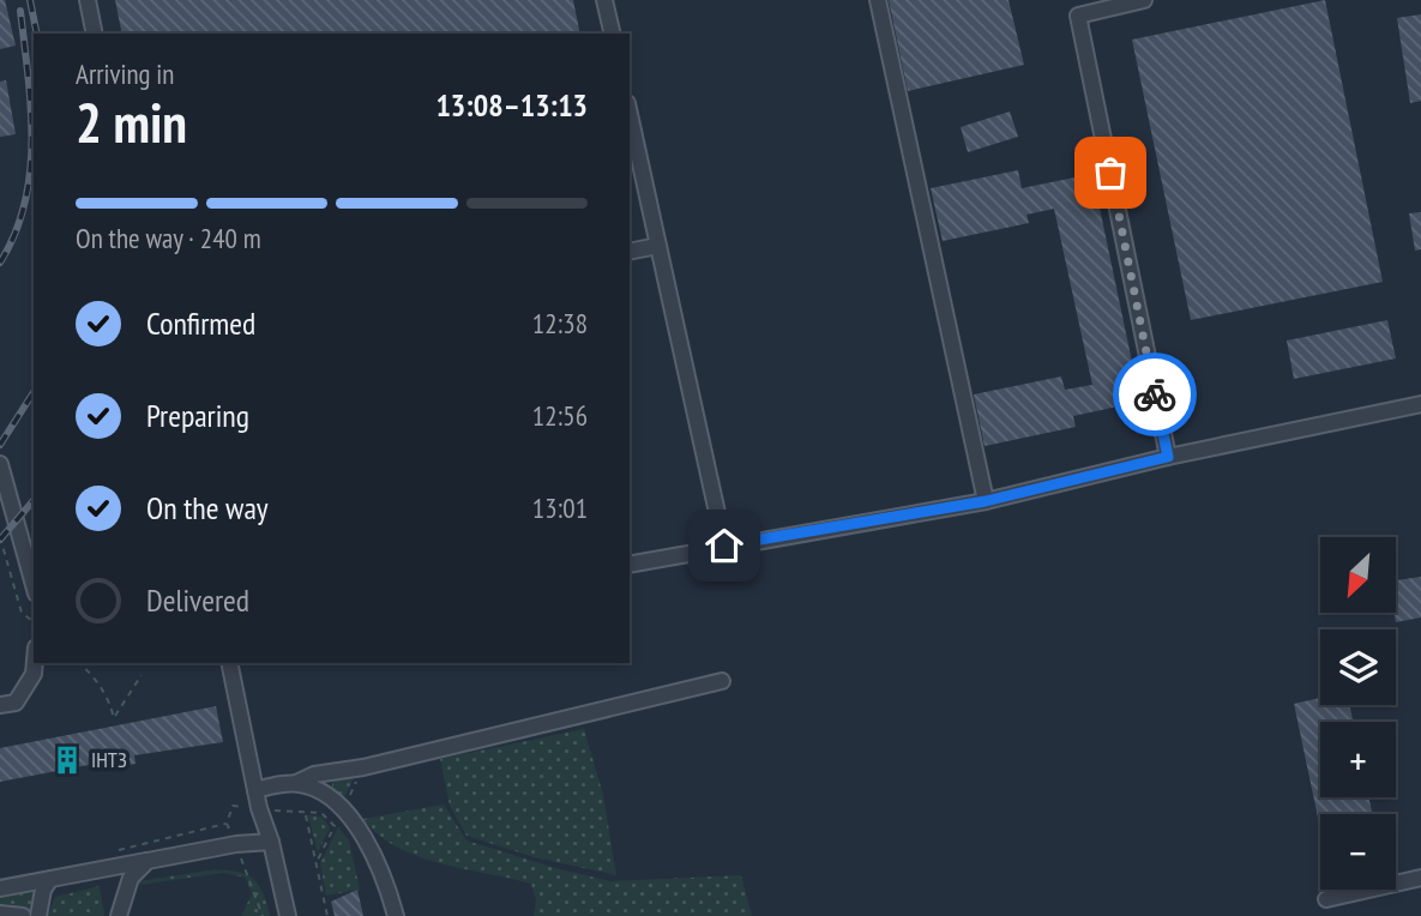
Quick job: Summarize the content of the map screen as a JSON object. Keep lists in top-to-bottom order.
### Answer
{
  "places": {
    "building": ["ІНТЗ"]
  },
  "north": "bottom left",
  "page": {
    "heading": ["2 min", "Arriving in", "13:08–13:13"],
    "bar": "On the way · 240 m",
    "list": [
      ["Confirmed", "12:38"],
      ["Preparing", "12:56"],
      ["On the way", "13:01"],
      "Delivered"
    ],
    "map_buttons": ["+", "−"]
  }
}
